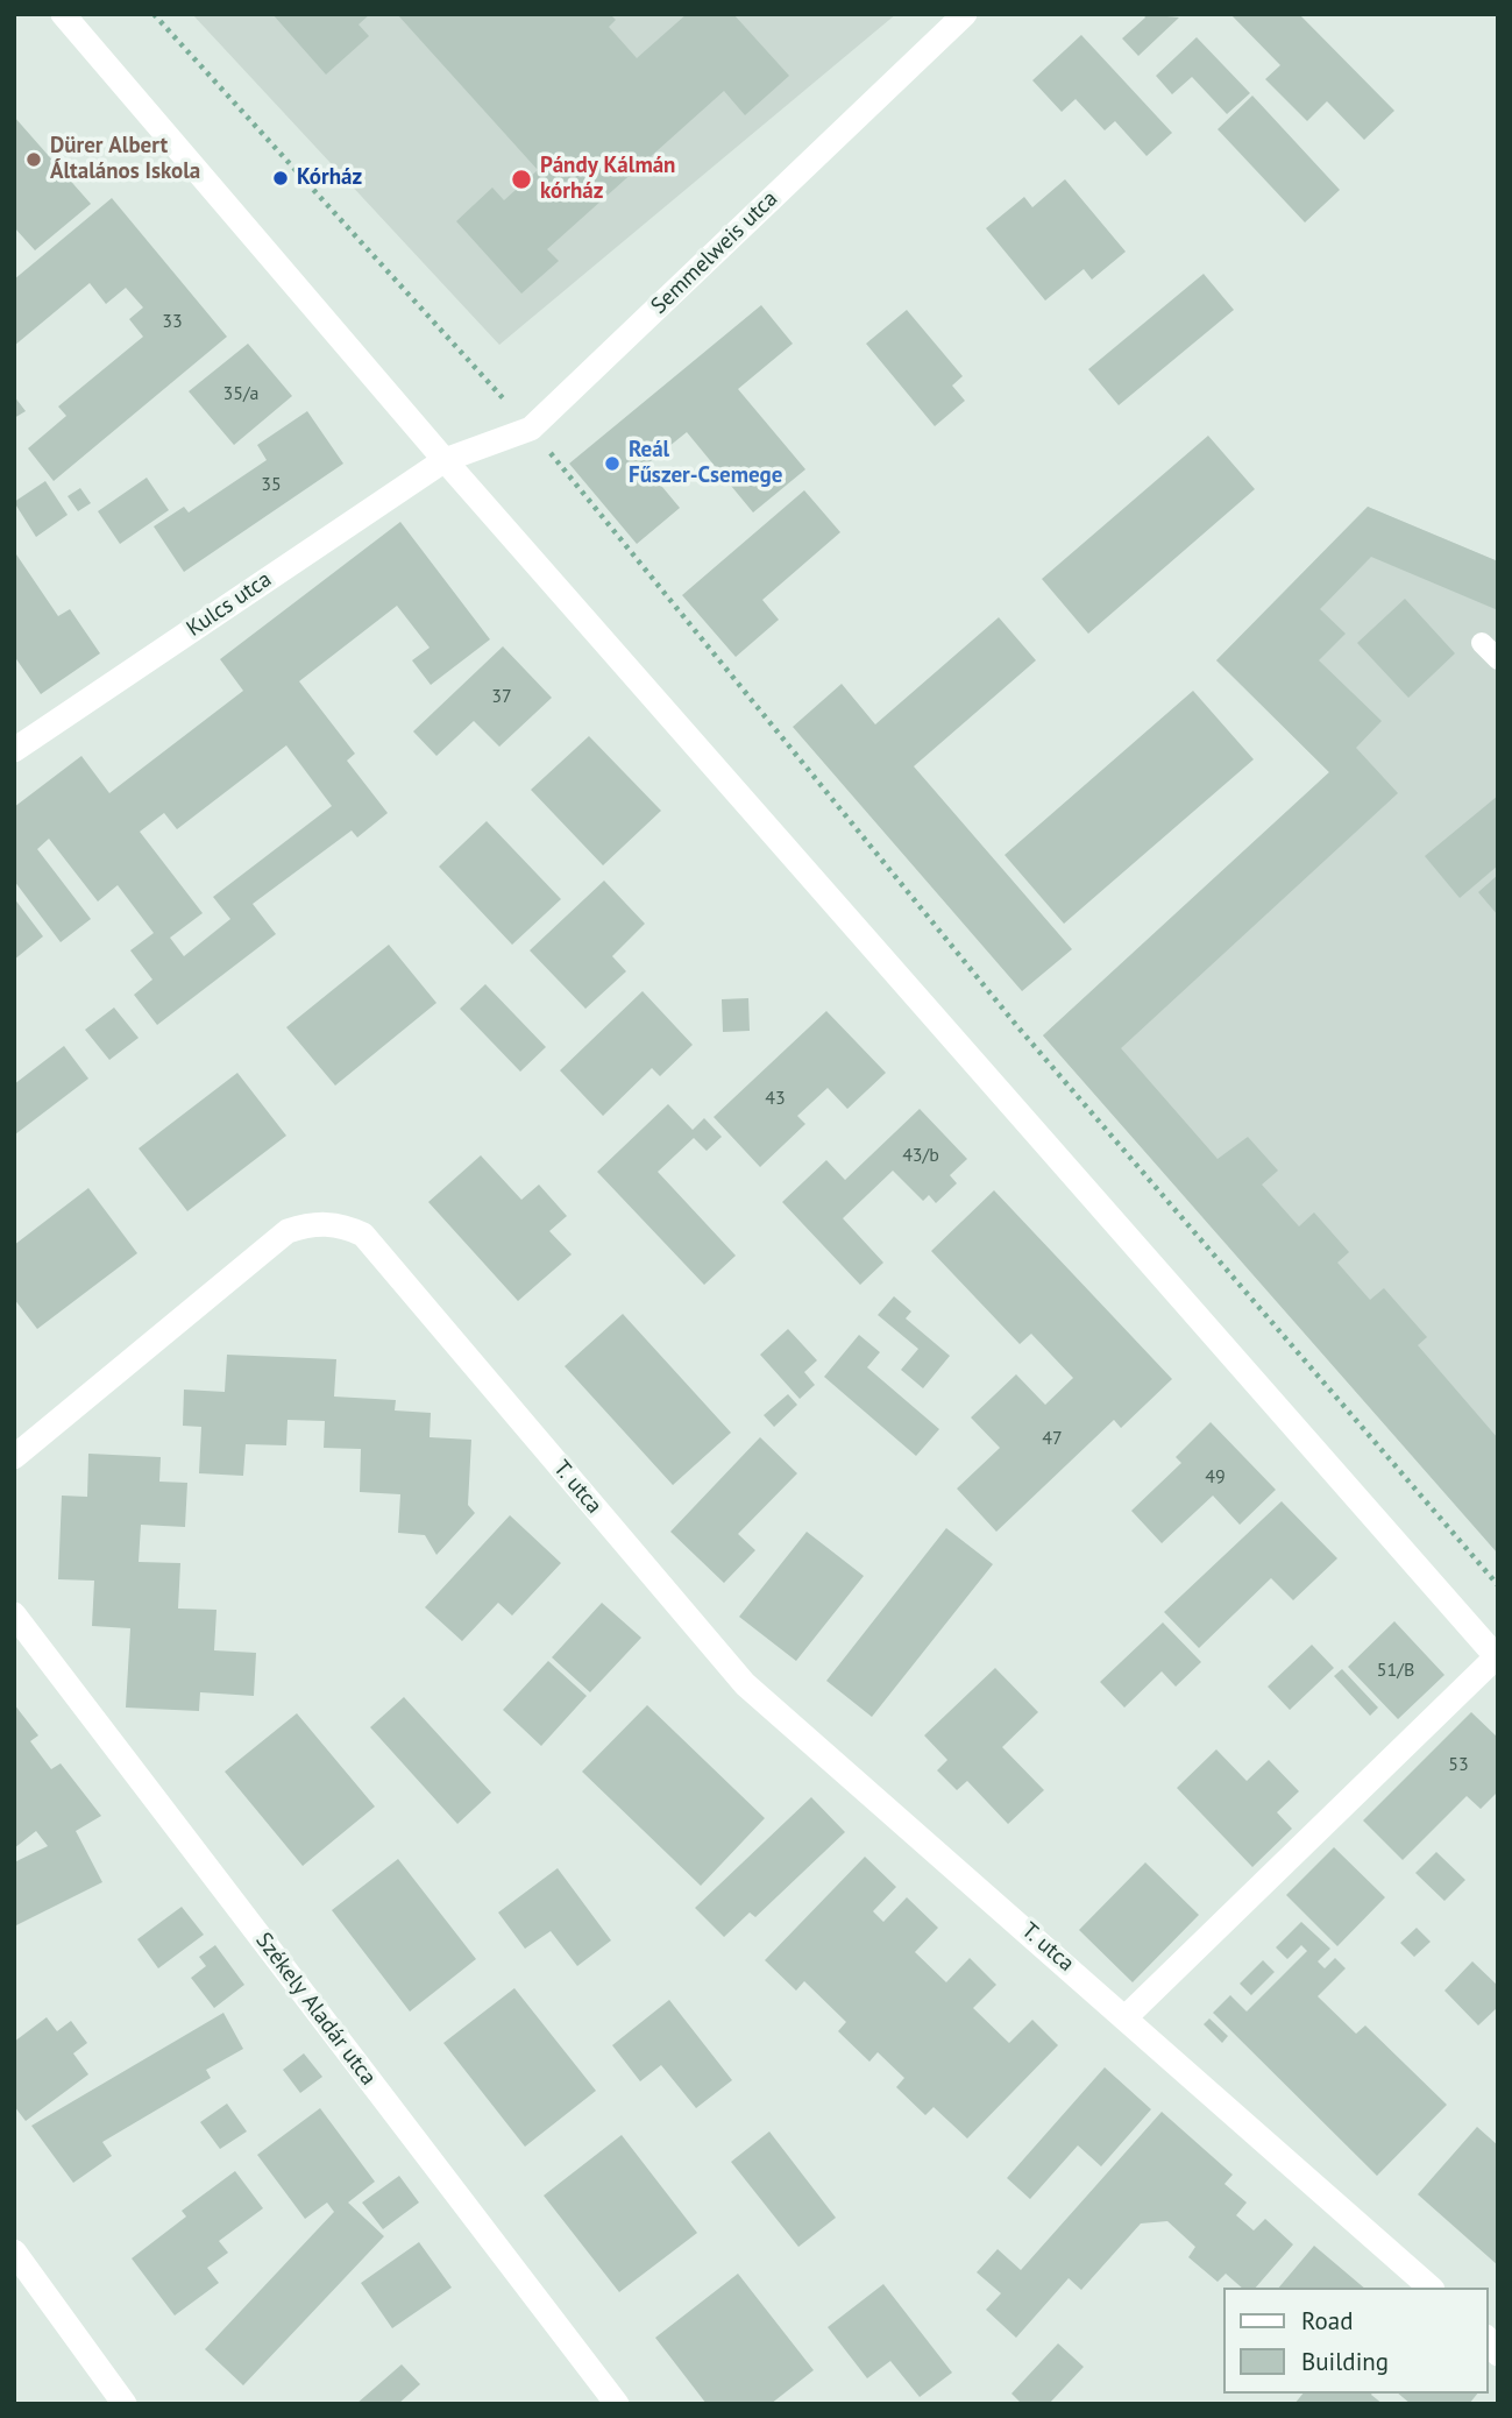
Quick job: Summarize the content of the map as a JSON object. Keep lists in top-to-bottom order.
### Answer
{
  "streets": {
    "street": [
      "Semmelweis utca",
      "Kulcs utca",
      "T. utca",
      "Székely Aladár utca"
    ]
  },
  "crossings": [
    ["Semmelweis utca", "Kulcs utca"]
  ],
  "places": [
    "Dürer Albert Általános Iskola",
    "Kórház",
    "Pándy Kálmán kórház",
    "Reál Fűszer-Csemege"
  ],
  "house_numbers": [
    "33",
    "35/a",
    "35",
    "37",
    "43",
    "43/b",
    "47",
    "49",
    "51/B",
    "53"
  ],
  "legend": ["Road", "Building"]
}
